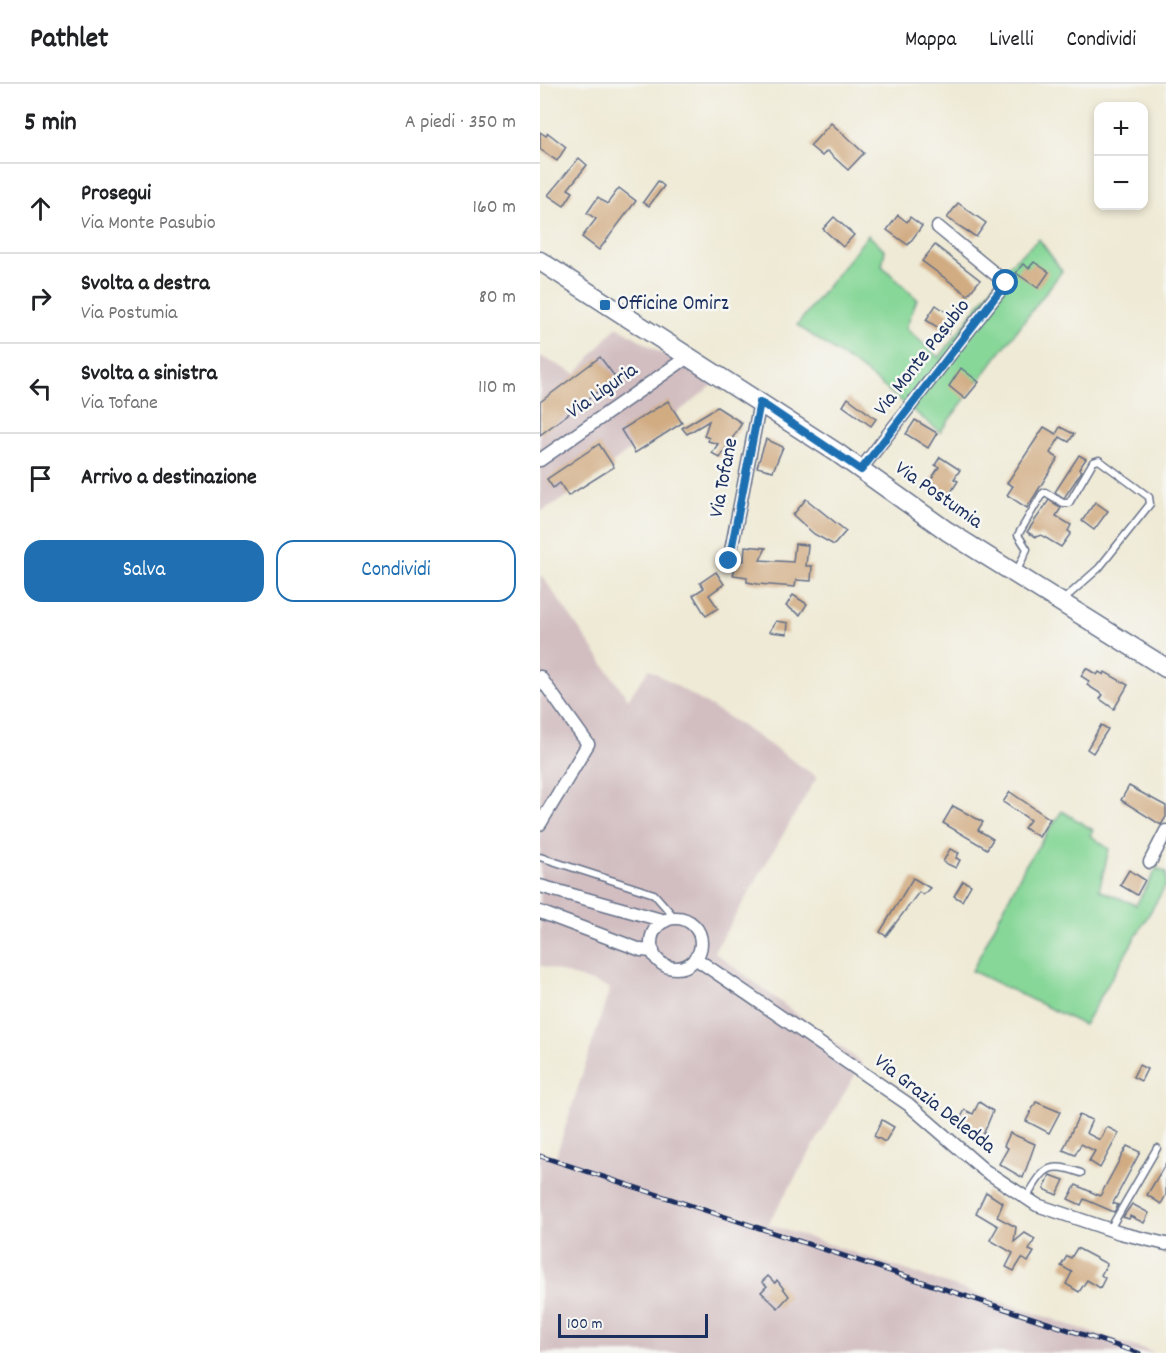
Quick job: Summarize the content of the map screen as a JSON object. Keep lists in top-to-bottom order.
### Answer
{
  "streets": {
    "main road": ["Via Postumia"],
    "street": [
      "Via Monte Pasubio",
      "Via Liguria",
      "Via Tofane",
      "Via Grazia Deledda"
    ]
  },
  "crossings": [
    ["Via Monte Pasubio", "Via Postumia"],
    ["Via Liguria", "Via Postumia"],
    ["Via Tofane", "Via Postumia"]
  ],
  "places": {
    "transit": ["Officine Omirz"]
  },
  "scale_bar": "100 m",
  "page": {
    "header": "Pathlet",
    "nav": ["Mappa", "Livelli", "Condividi"],
    "heading": ["5 min", "A piedi · 350 m"],
    "map_buttons": ["+", "−"],
    "list": [
      ["Prosegui", "Via Monte Pasubio", "160 m"],
      ["Svolta a destra", "Via Postumia", "80 m"],
      ["Svolta a sinistra", "Via Tofane", "110 m"],
      "Arrivo a destinazione"
    ],
    "buttons": ["Salva", "Condividi"],
    "scale": "100 m"
  }
}
